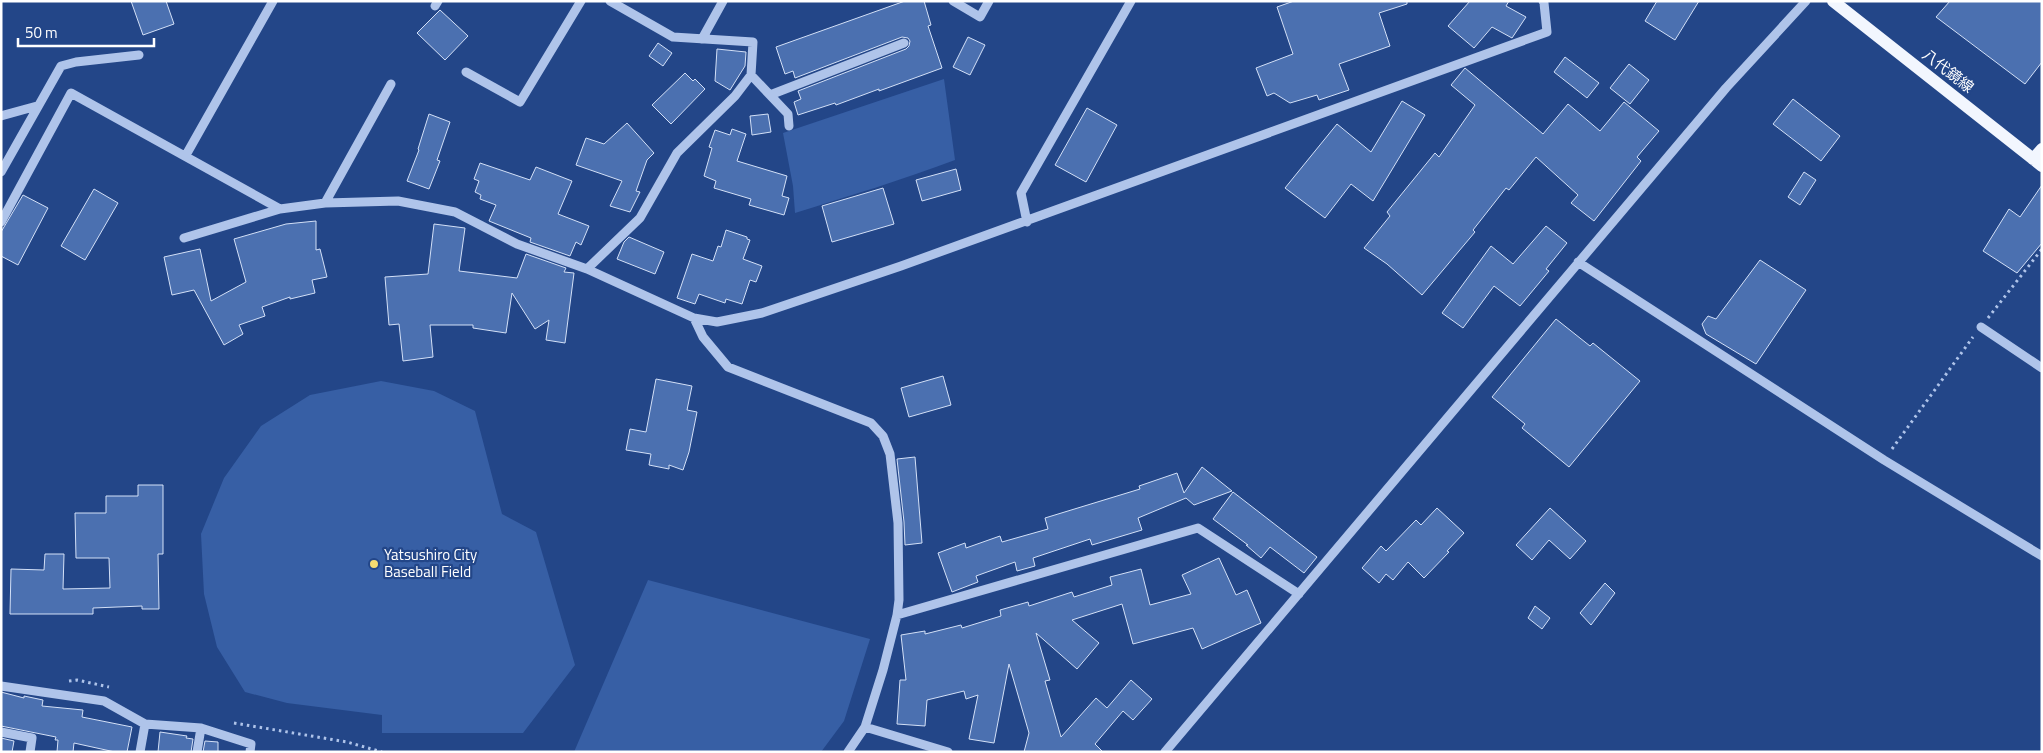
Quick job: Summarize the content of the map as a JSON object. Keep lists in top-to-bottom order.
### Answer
{
  "streets": {
    "main road": ["八代鏡線"]
  },
  "places": ["Yatsushiro City Baseball Field"],
  "scale_bar": "50 m"
}
